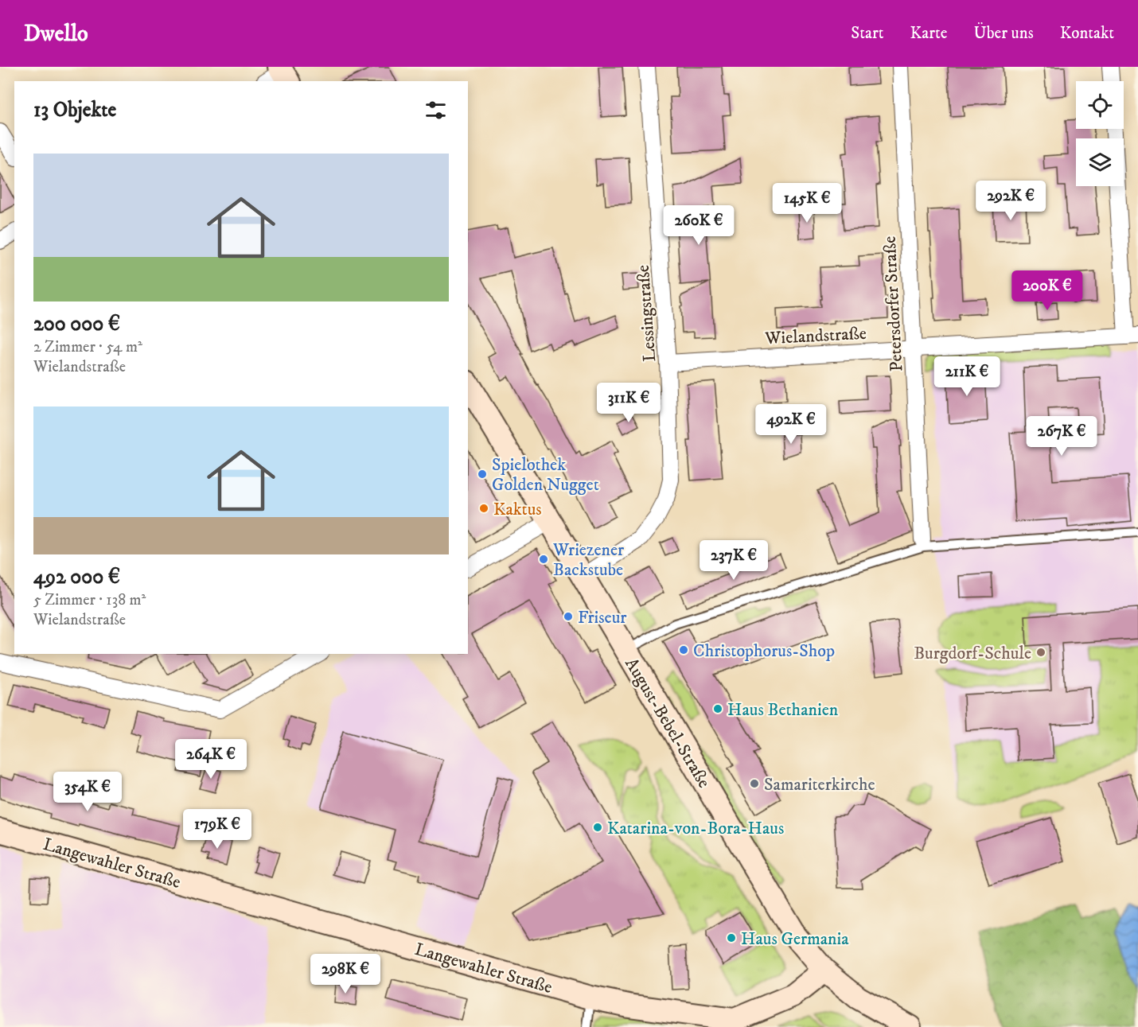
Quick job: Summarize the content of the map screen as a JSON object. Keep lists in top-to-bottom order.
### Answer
{
  "streets": {
    "street": [
      "Petersdorfer Straße",
      "Lessingstraße",
      "Wielandstraße",
      "August-Bebel-Straße",
      "Langewahler Straße"
    ]
  },
  "crossings": [
    ["Petersdorfer Straße", "Wielandstraße"],
    ["Lessingstraße", "Wielandstraße"],
    ["Lessingstraße", "August-Bebel-Straße"],
    ["August-Bebel-Straße", "Langewahler Straße"]
  ],
  "places": [
    "Spielothek Golden Nugget",
    "Kaktus",
    "Wriezener Backstube",
    "Friseur",
    "Christophorus-Shop",
    "Burgdorf-Schule",
    "Haus Bethanien",
    "Samariterkirche",
    "Katarina-von-Bora-Haus",
    "Haus Germania"
  ],
  "page": {
    "header": "Dwello",
    "nav": [
      "Start",
      "Karte",
      "Über uns",
      "Kontakt"
    ],
    "heading": "13 Objekte",
    "list": [
      {
        "name": "200 000 €",
        "note": "2 Zimmer · 54 m² · Wielandstraße"
      },
      {
        "name": "492 000 €",
        "note": "5 Zimmer · 138 m² · Wielandstraße"
      }
    ],
    "price": [
      "292K €",
      "145K €",
      "260K €",
      "200K €",
      "211K €",
      "311K €",
      "492K €",
      "267K €",
      "237K €",
      "264K €",
      "354K €",
      "179K €",
      "298K €"
    ]
  }
}
